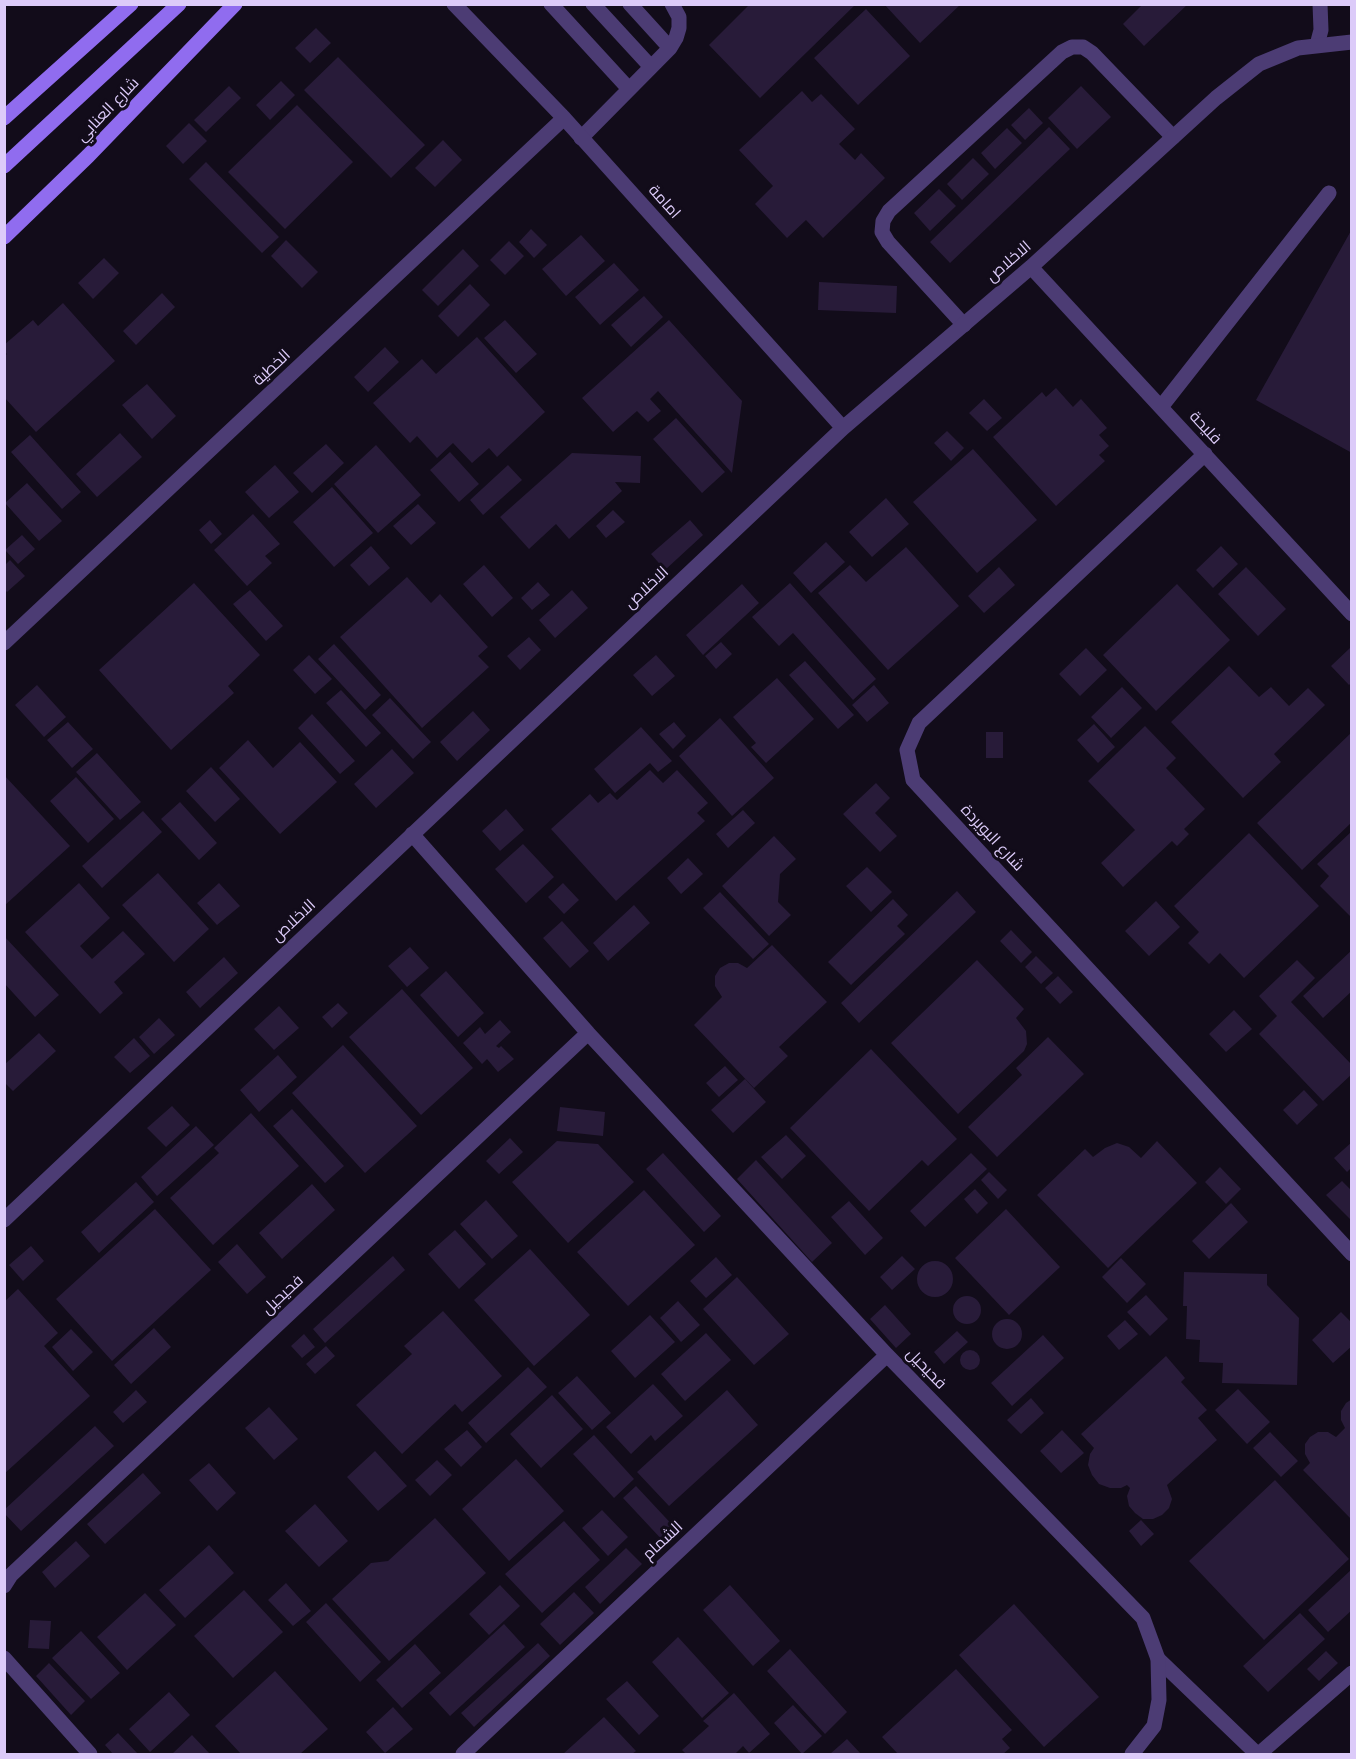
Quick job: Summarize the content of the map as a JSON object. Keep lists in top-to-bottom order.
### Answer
{
  "streets": {
    "street": [
      "شارع العنابي",
      "امامة",
      "الاخلاص",
      "الخطية",
      "فليحة",
      "شارع البويردة",
      "فحيحيل",
      "الشمام"
    ]
  },
  "crossings": [
    ["امامة", "الاخلاص"],
    ["امامة", "الخطية"],
    ["الاخلاص", "فليحة"],
    ["الاخلاص", "فحيحيل"],
    ["فليحة", "شارع البويردة"],
    ["فحيحيل", "الشمام"]
  ]
}
